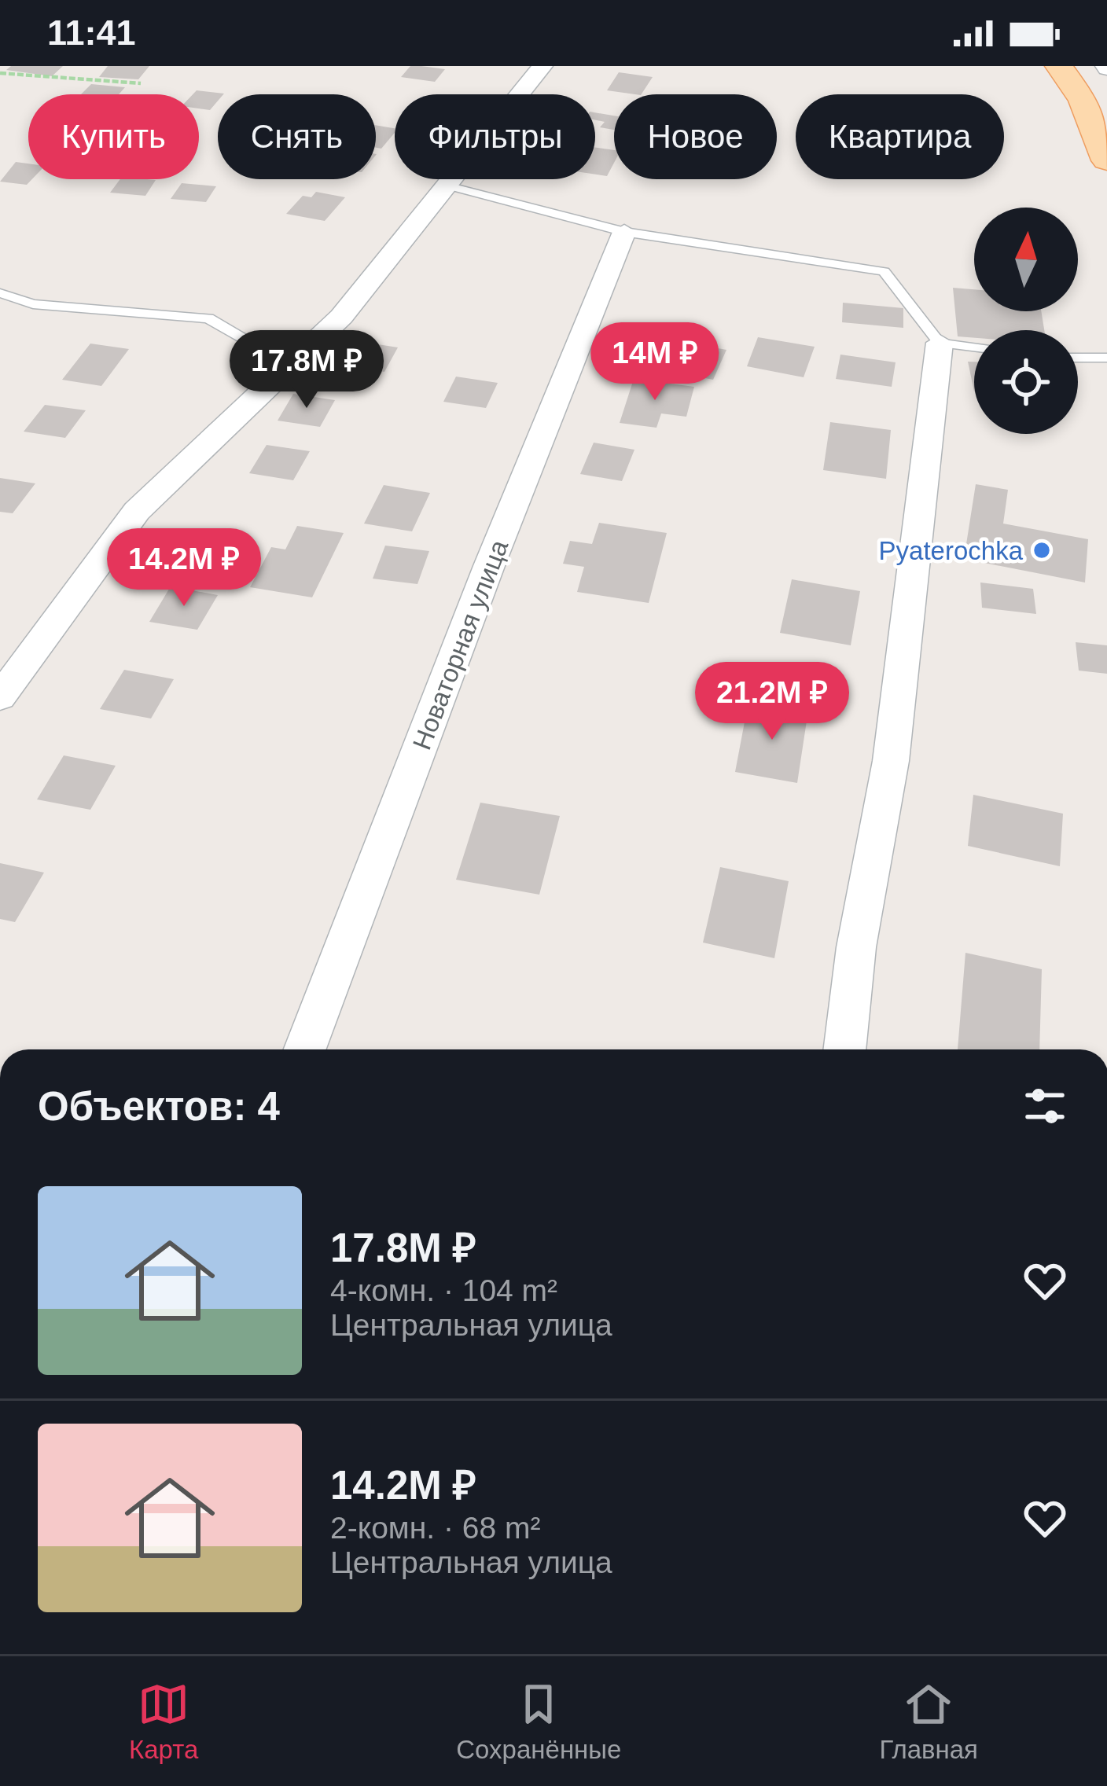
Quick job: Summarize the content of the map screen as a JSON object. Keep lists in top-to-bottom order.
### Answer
{
  "streets": {
    "street": ["Новаторная улица"]
  },
  "places": ["Pyaterochka"],
  "north": "top",
  "page": {
    "status": "11:41",
    "chip": [
      "Купить",
      "Снять",
      "Фильтры",
      "Новое",
      "Квартира"
    ],
    "price": [
      "14M ₽",
      "17.8M ₽",
      "14.2M ₽",
      "21.2M ₽"
    ],
    "heading": "Объектов: 4",
    "list": [
      {
        "name": "17.8M ₽",
        "note": "4-комн. · 104 m² · Центральная улица"
      },
      {
        "name": "14.2M ₽",
        "note": "2-комн. · 68 m² · Центральная улица"
      }
    ],
    "tabs": ["Карта", "Сохранённые", "Главная"]
  }
}
